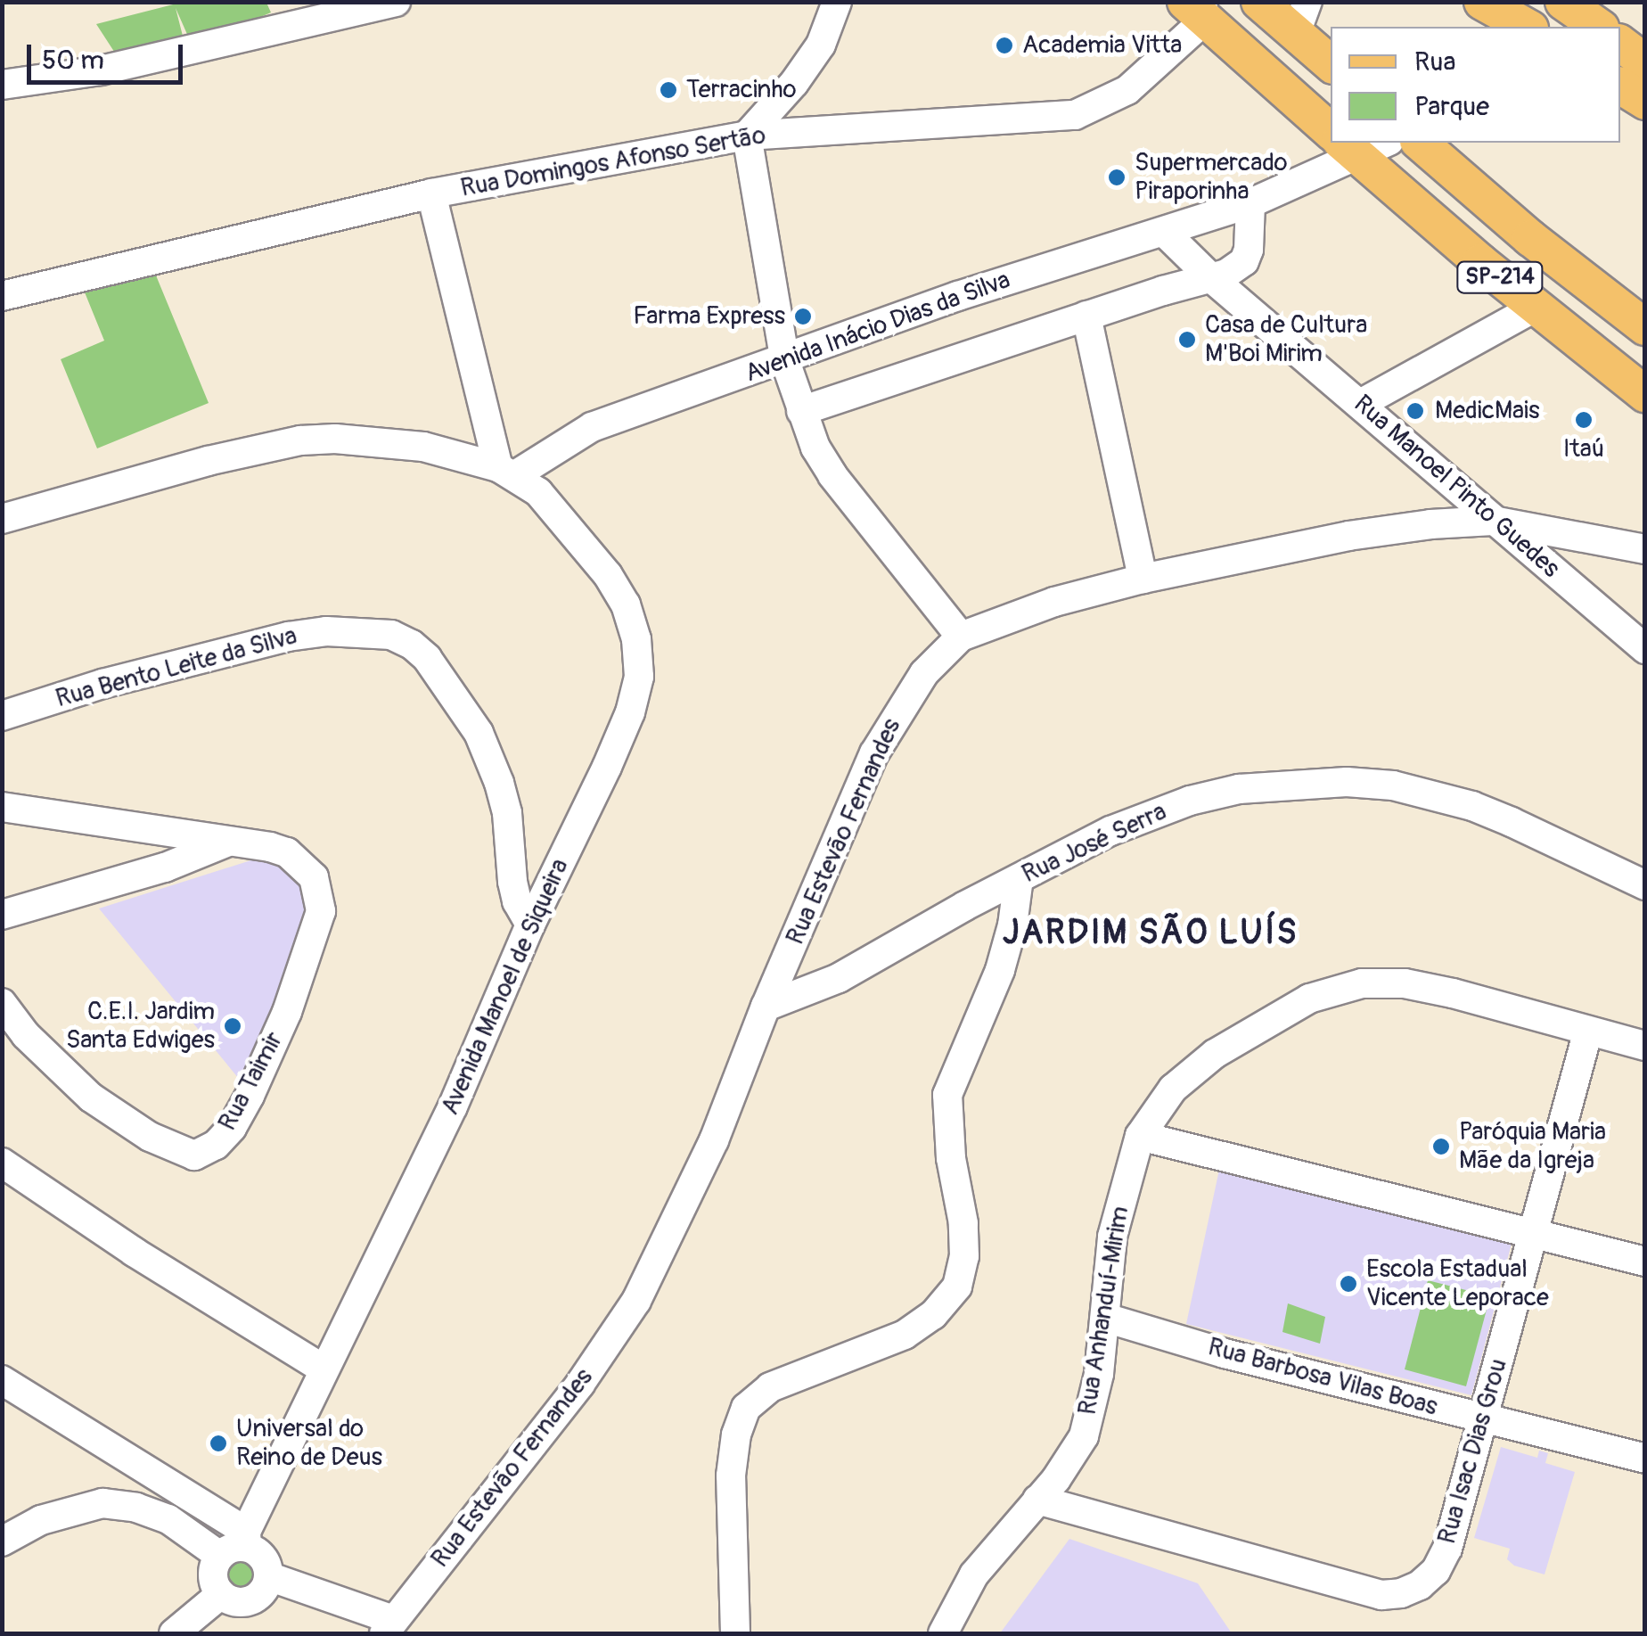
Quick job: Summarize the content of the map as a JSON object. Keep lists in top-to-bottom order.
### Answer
{
  "streets": {
    "main road": ["SP-214"],
    "street": [
      "Rua Domingos Afonso Sertão",
      "Avenida Inácio Dias da Silva",
      "Rua Manoel Pinto Guedes",
      "Rua Bento Leite da Silva",
      "Rua Estevão Fernandes",
      "Rua José Serra",
      "Avenida Manoel de Siqueira",
      "Rua Taimir",
      "Rua Anhanduí-Mirim",
      "Rua Barbosa Vilas Boas",
      "Rua Isac Dias Grou"
    ]
  },
  "crossings": [
    ["Rua Domingos Afonso Sertão", "SP-214"],
    ["SP-214", "Avenida Inácio Dias da Silva"],
    ["Avenida Inácio Dias da Silva", "Rua Manoel Pinto Guedes"],
    ["Avenida Inácio Dias da Silva", "Avenida Manoel de Siqueira"],
    ["Rua Manoel Pinto Guedes", "Rua Estevão Fernandes"],
    ["Rua Bento Leite da Silva", "Avenida Manoel de Siqueira"],
    ["Rua Estevão Fernandes", "Rua José Serra"],
    ["Rua Anhanduí-Mirim", "Rua Barbosa Vilas Boas"],
    ["Rua Anhanduí-Mirim", "Rua Isac Dias Grou"],
    ["Rua Barbosa Vilas Boas", "Rua Isac Dias Grou"]
  ],
  "districts": ["JARDIM SÃO LUÍS"],
  "places": [
    "Academia Vitta",
    "Terracinho",
    "Supermercado Piraporinha",
    "Farma Express",
    "Casa de Cultura M'Boi Mirim",
    "MedicMais",
    "Itaú",
    "C.E.I. Jardim Santa Edwiges",
    "Paróquia Maria Mãe da Igreja",
    "Escola Estadual Vicente Leporace",
    "Universal do Reino de Deus"
  ],
  "legend": ["Rua", "Parque"],
  "scale_bar": "50 m"
}
